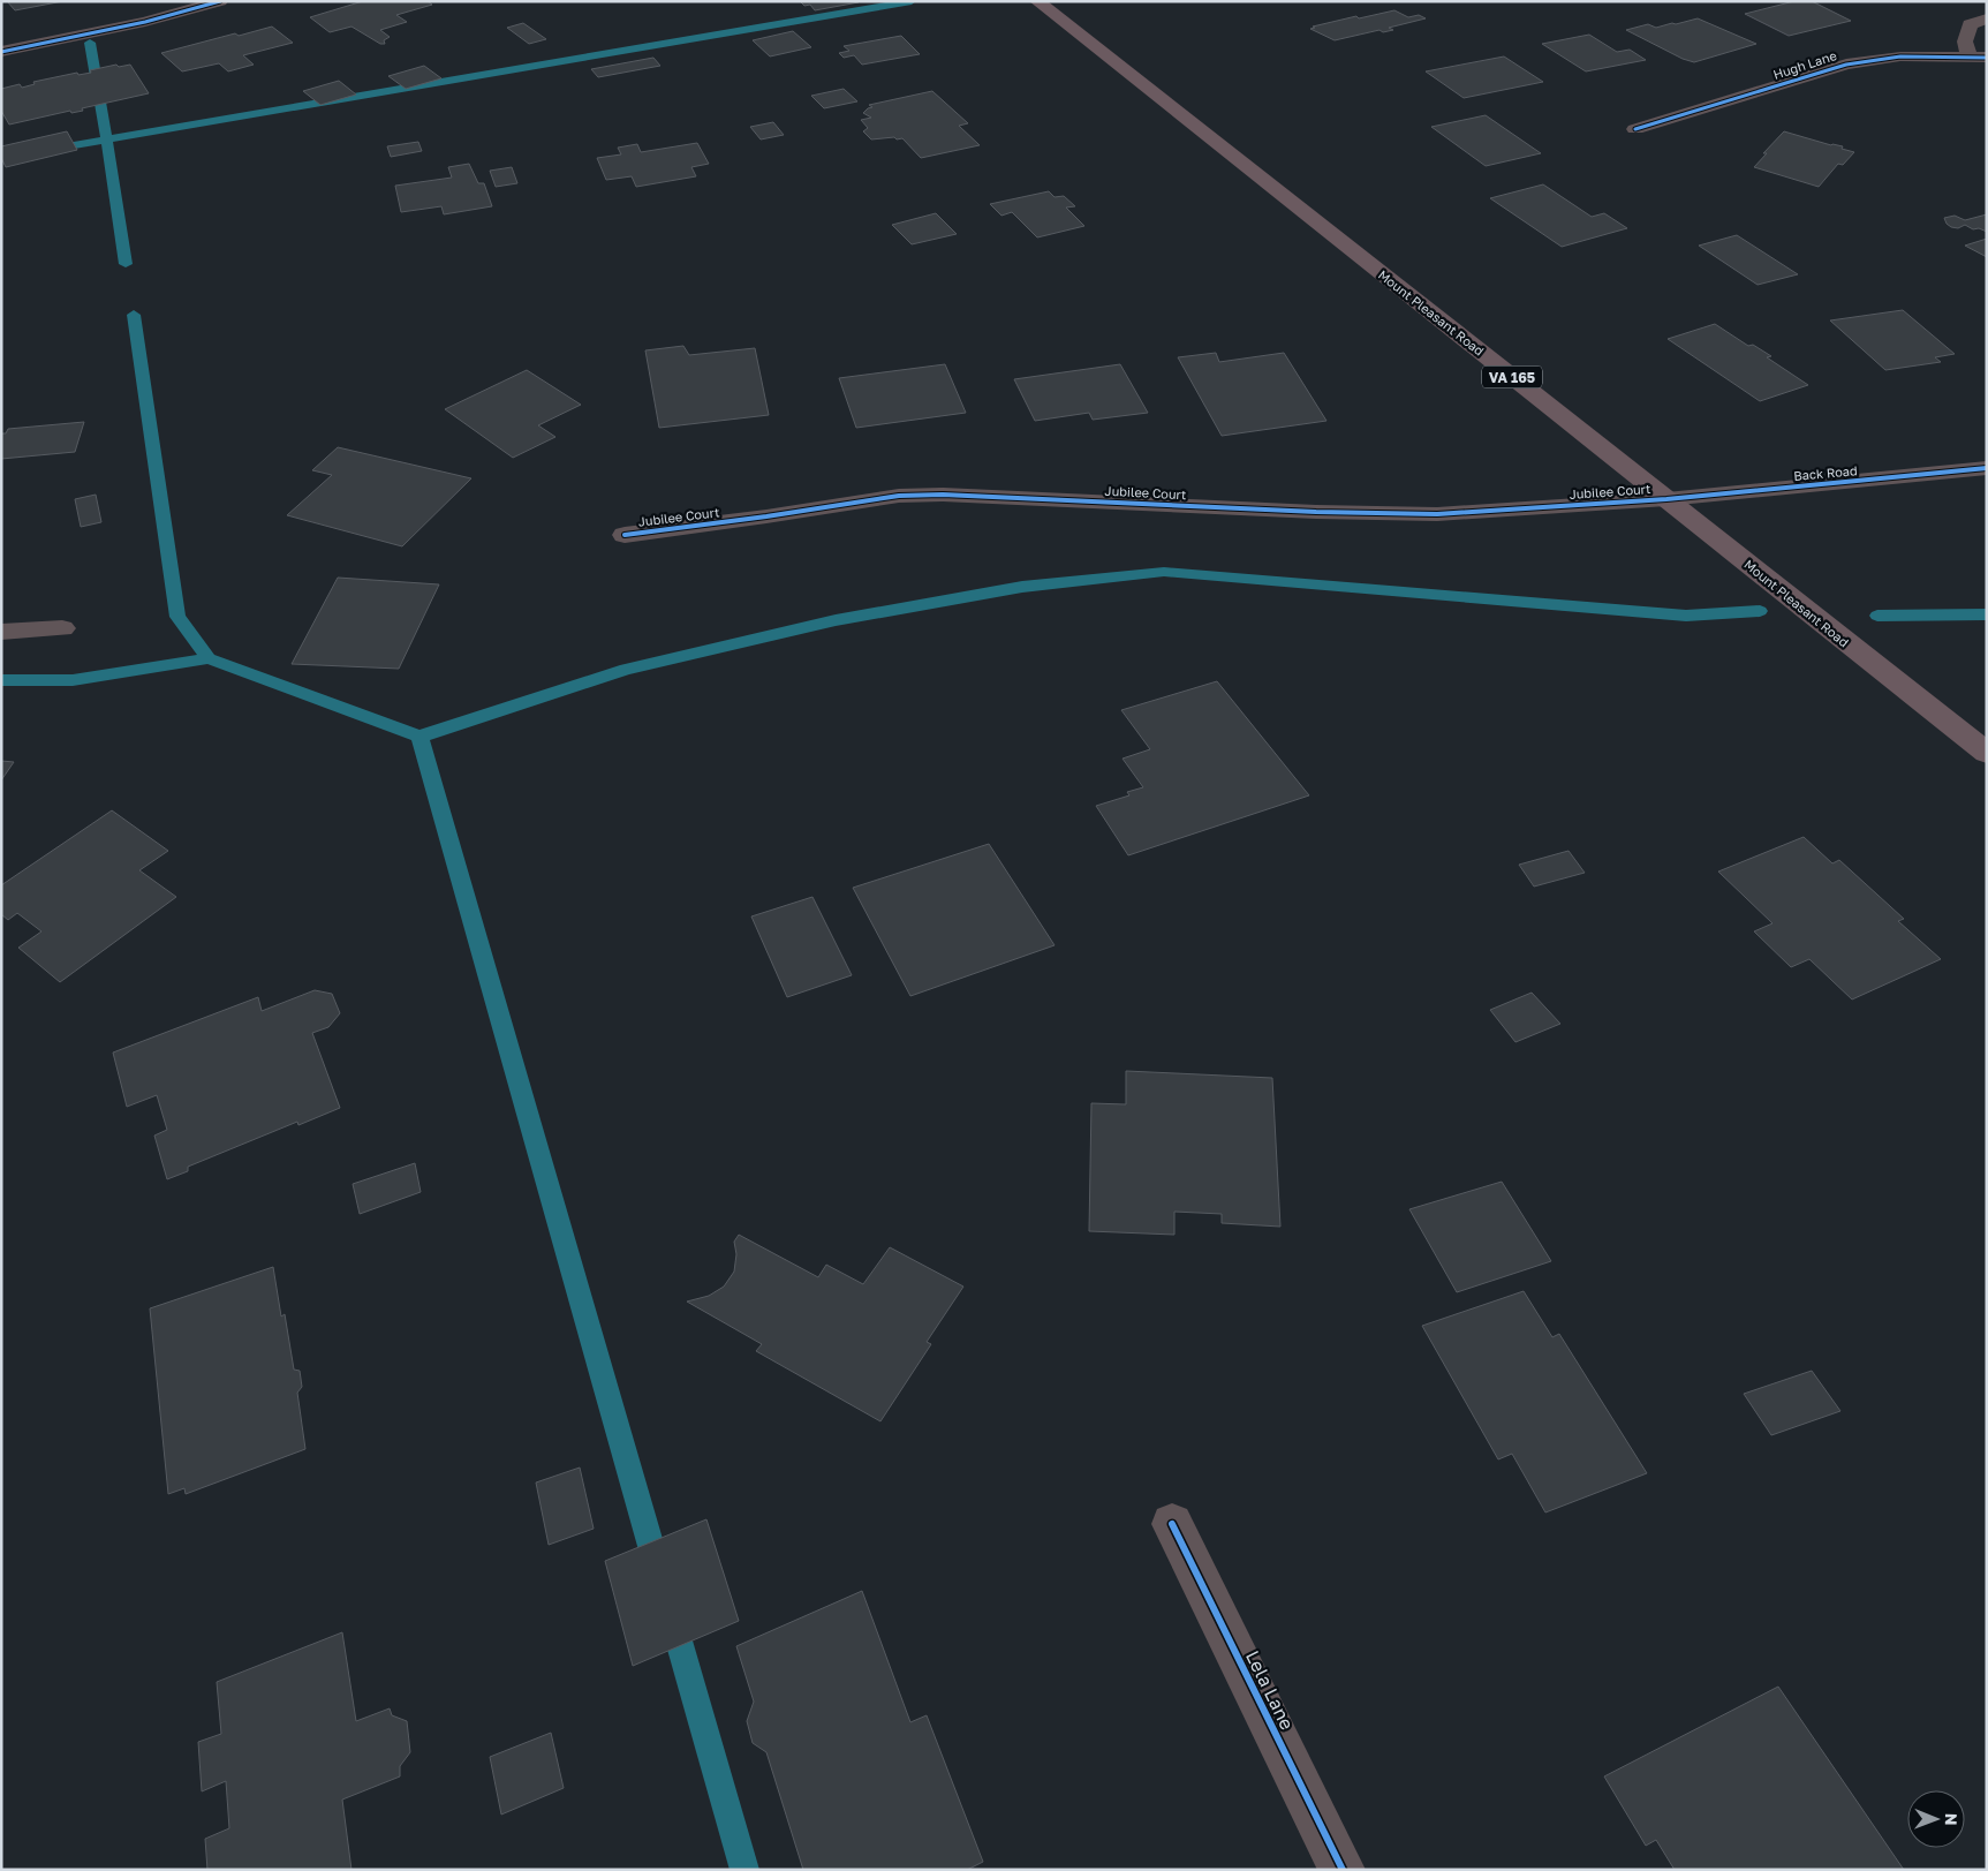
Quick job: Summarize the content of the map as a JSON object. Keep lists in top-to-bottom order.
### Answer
{
  "streets": {
    "highway": ["Mount Pleasant Road", "VA 165"],
    "street": [
      "Hugh Lane",
      "Back Road",
      "Jubilee Court",
      "Lela Lane"
    ]
  },
  "crossings": [
    ["Mount Pleasant Road", "Back Road"],
    ["Mount Pleasant Road", "Jubilee Court"],
    ["Back Road", "Jubilee Court"]
  ],
  "north": "right"
}
